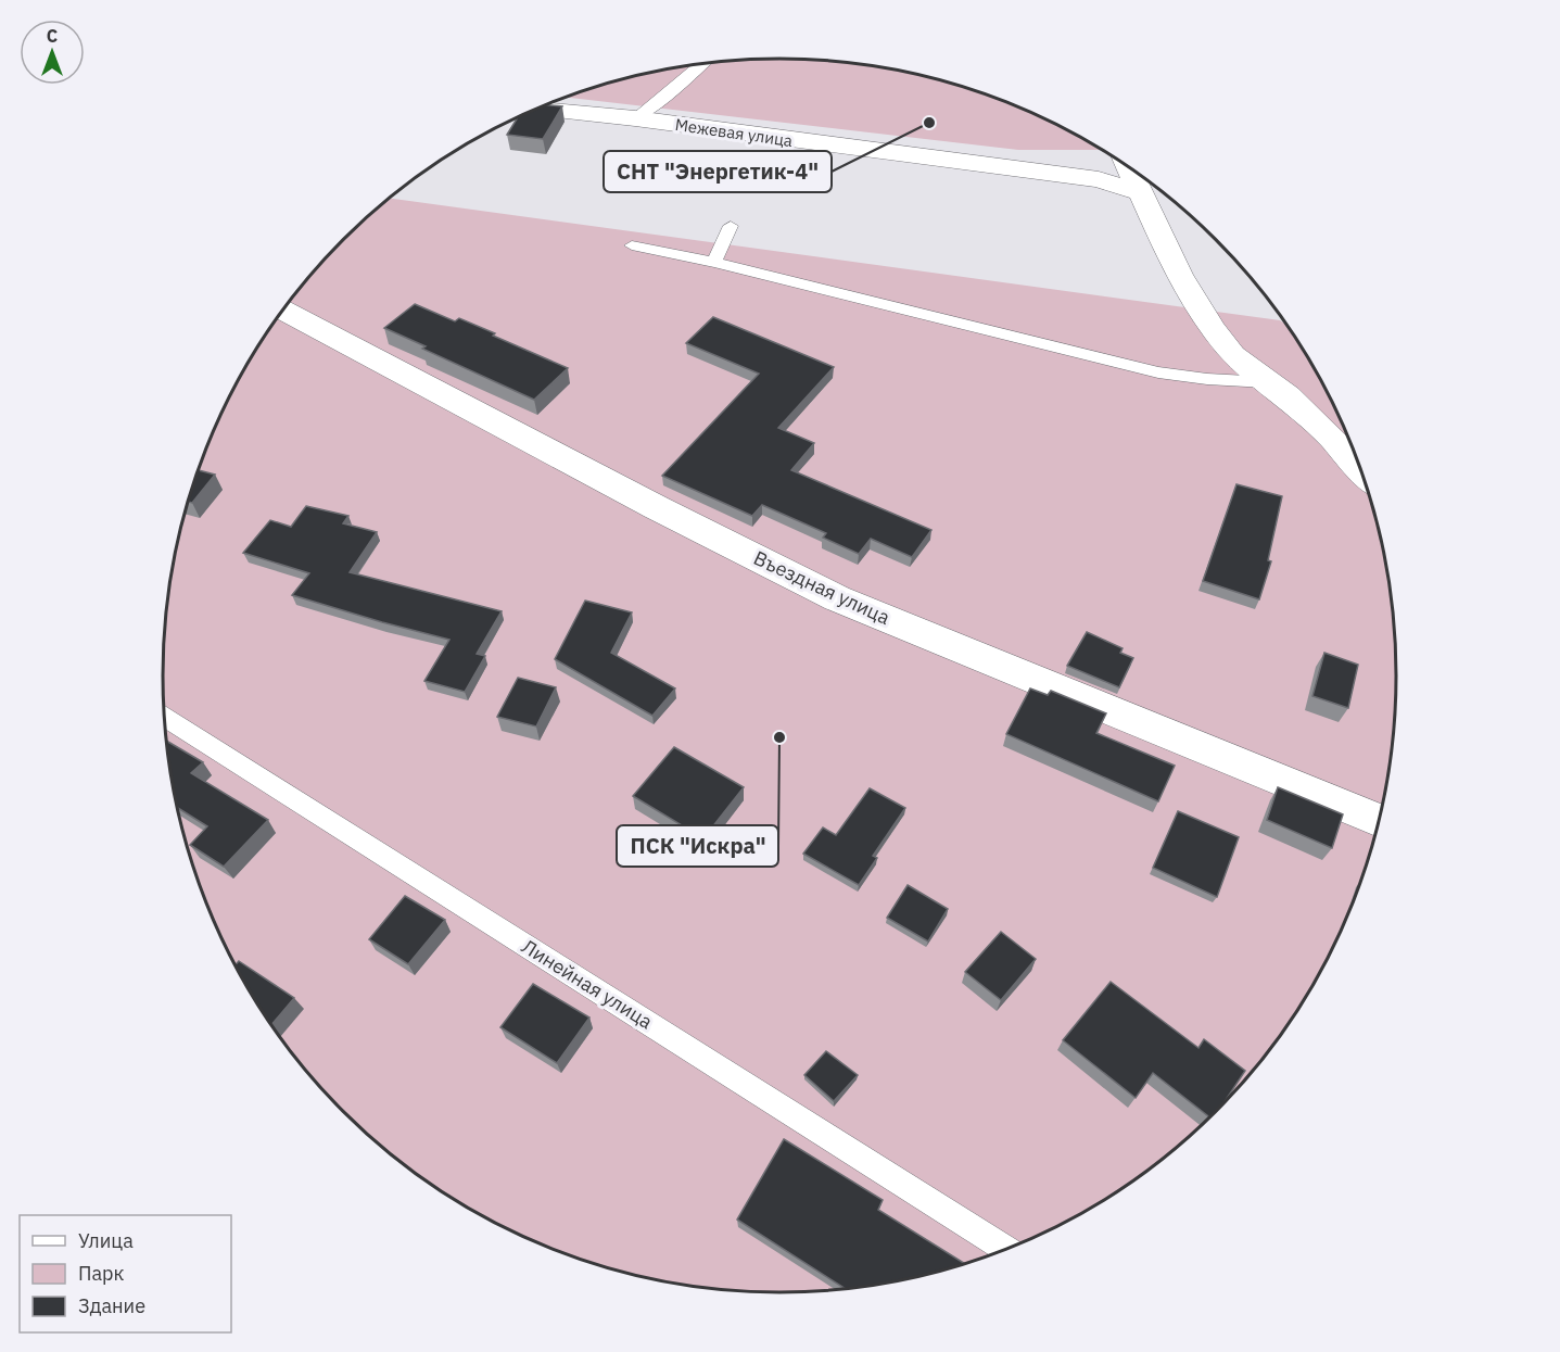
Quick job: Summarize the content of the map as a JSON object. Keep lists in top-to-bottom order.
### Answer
{
  "streets": {
    "street": ["Межевая улица", "Въездная улица"],
    "lane": ["Линейная улица"]
  },
  "places": ["СНТ \"Энергетик-4\"", "ПСК \"Искра\""],
  "legend": ["Улица", "Парк", "Здание"],
  "north": "top"
}
